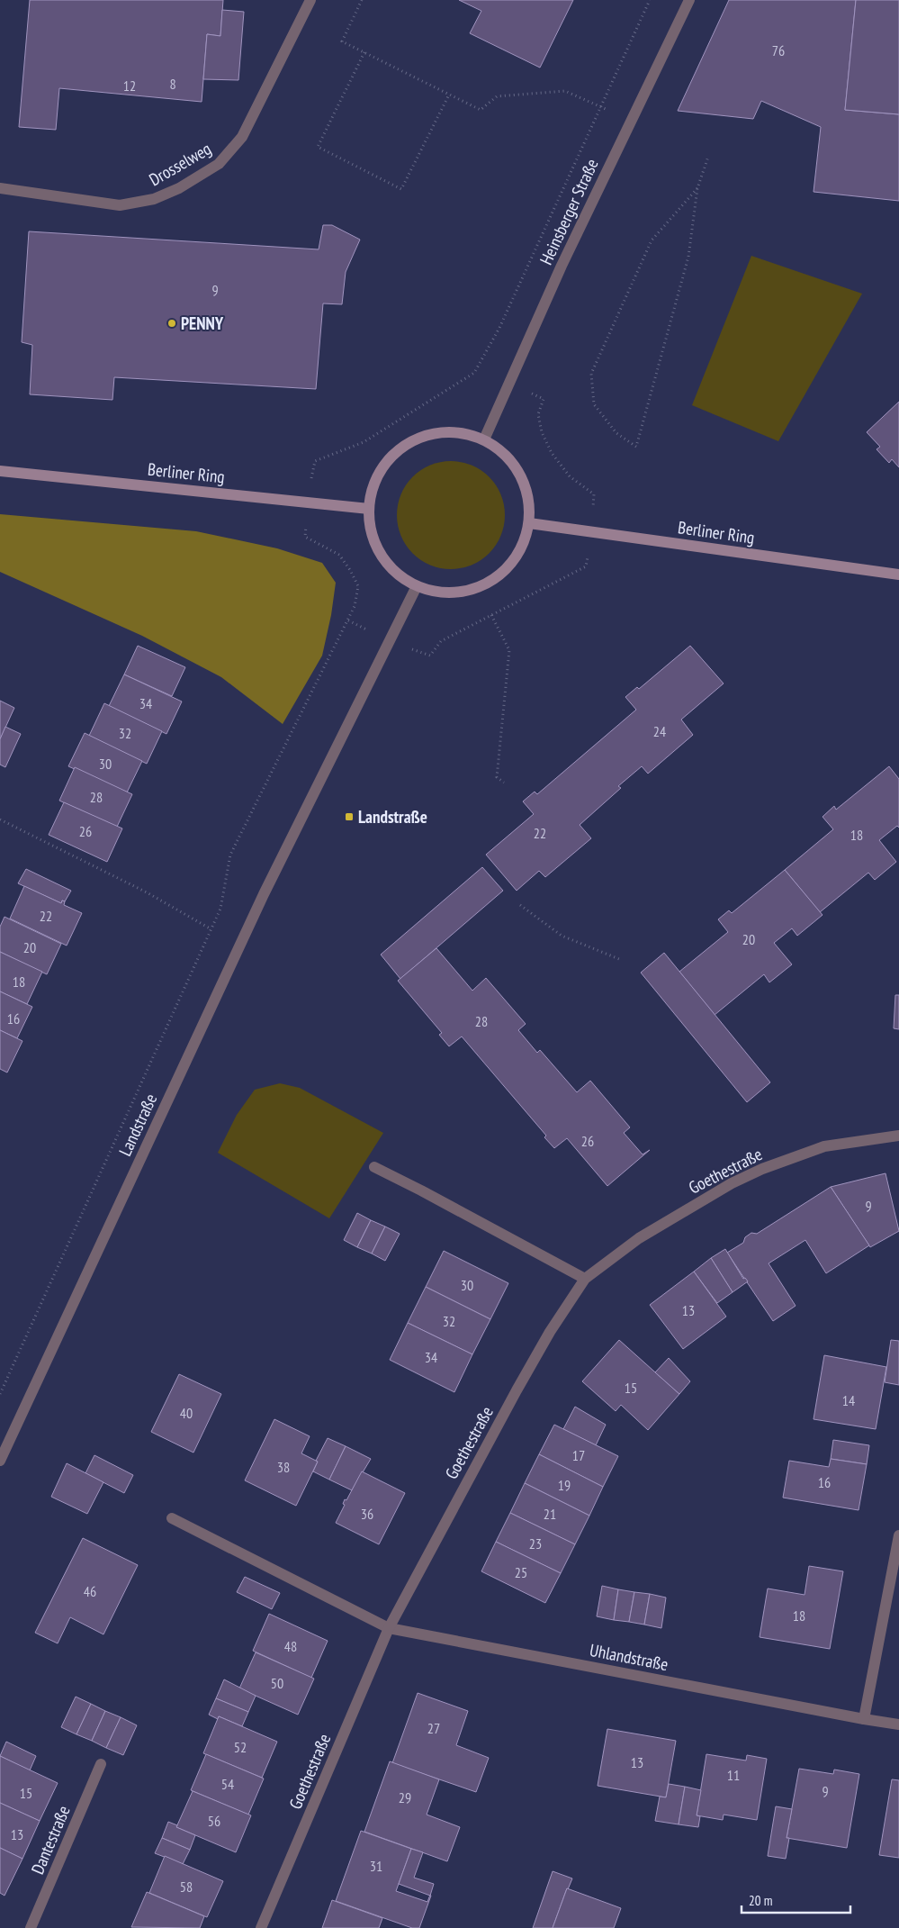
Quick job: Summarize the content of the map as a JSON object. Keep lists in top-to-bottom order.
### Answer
{
  "streets": {
    "main road": ["Berliner Ring"],
    "street": [
      "Drosselweg",
      "Heinsberger Straße",
      "Landstraße",
      "Goethestraße",
      "Uhlandstraße",
      "Dantestraße"
    ]
  },
  "crossings": [
    ["Heinsberger Straße", "Berliner Ring"],
    ["Heinsberger Straße", "Landstraße"],
    ["Berliner Ring", "Landstraße"],
    ["Goethestraße", "Uhlandstraße"]
  ],
  "places": {
    "other": ["PENNY"],
    "transit": ["Landstraße"]
  },
  "house_numbers": [
    "76",
    "8",
    "12",
    "9",
    "34",
    "24",
    "32",
    "30",
    "28",
    "26",
    "22",
    "18",
    "22",
    "20",
    "20",
    "18",
    "16",
    "28",
    "26",
    "9",
    "30",
    "13",
    "32",
    "34",
    "15",
    "14",
    "40",
    "17",
    "38",
    "16",
    "19",
    "36",
    "21",
    "23",
    "25",
    "46",
    "18",
    "48",
    "50",
    "27",
    "52",
    "13",
    "11",
    "54",
    "9",
    "15",
    "29",
    "56",
    "13",
    "31",
    "58"
  ],
  "scale_bar": "20 m"
}
